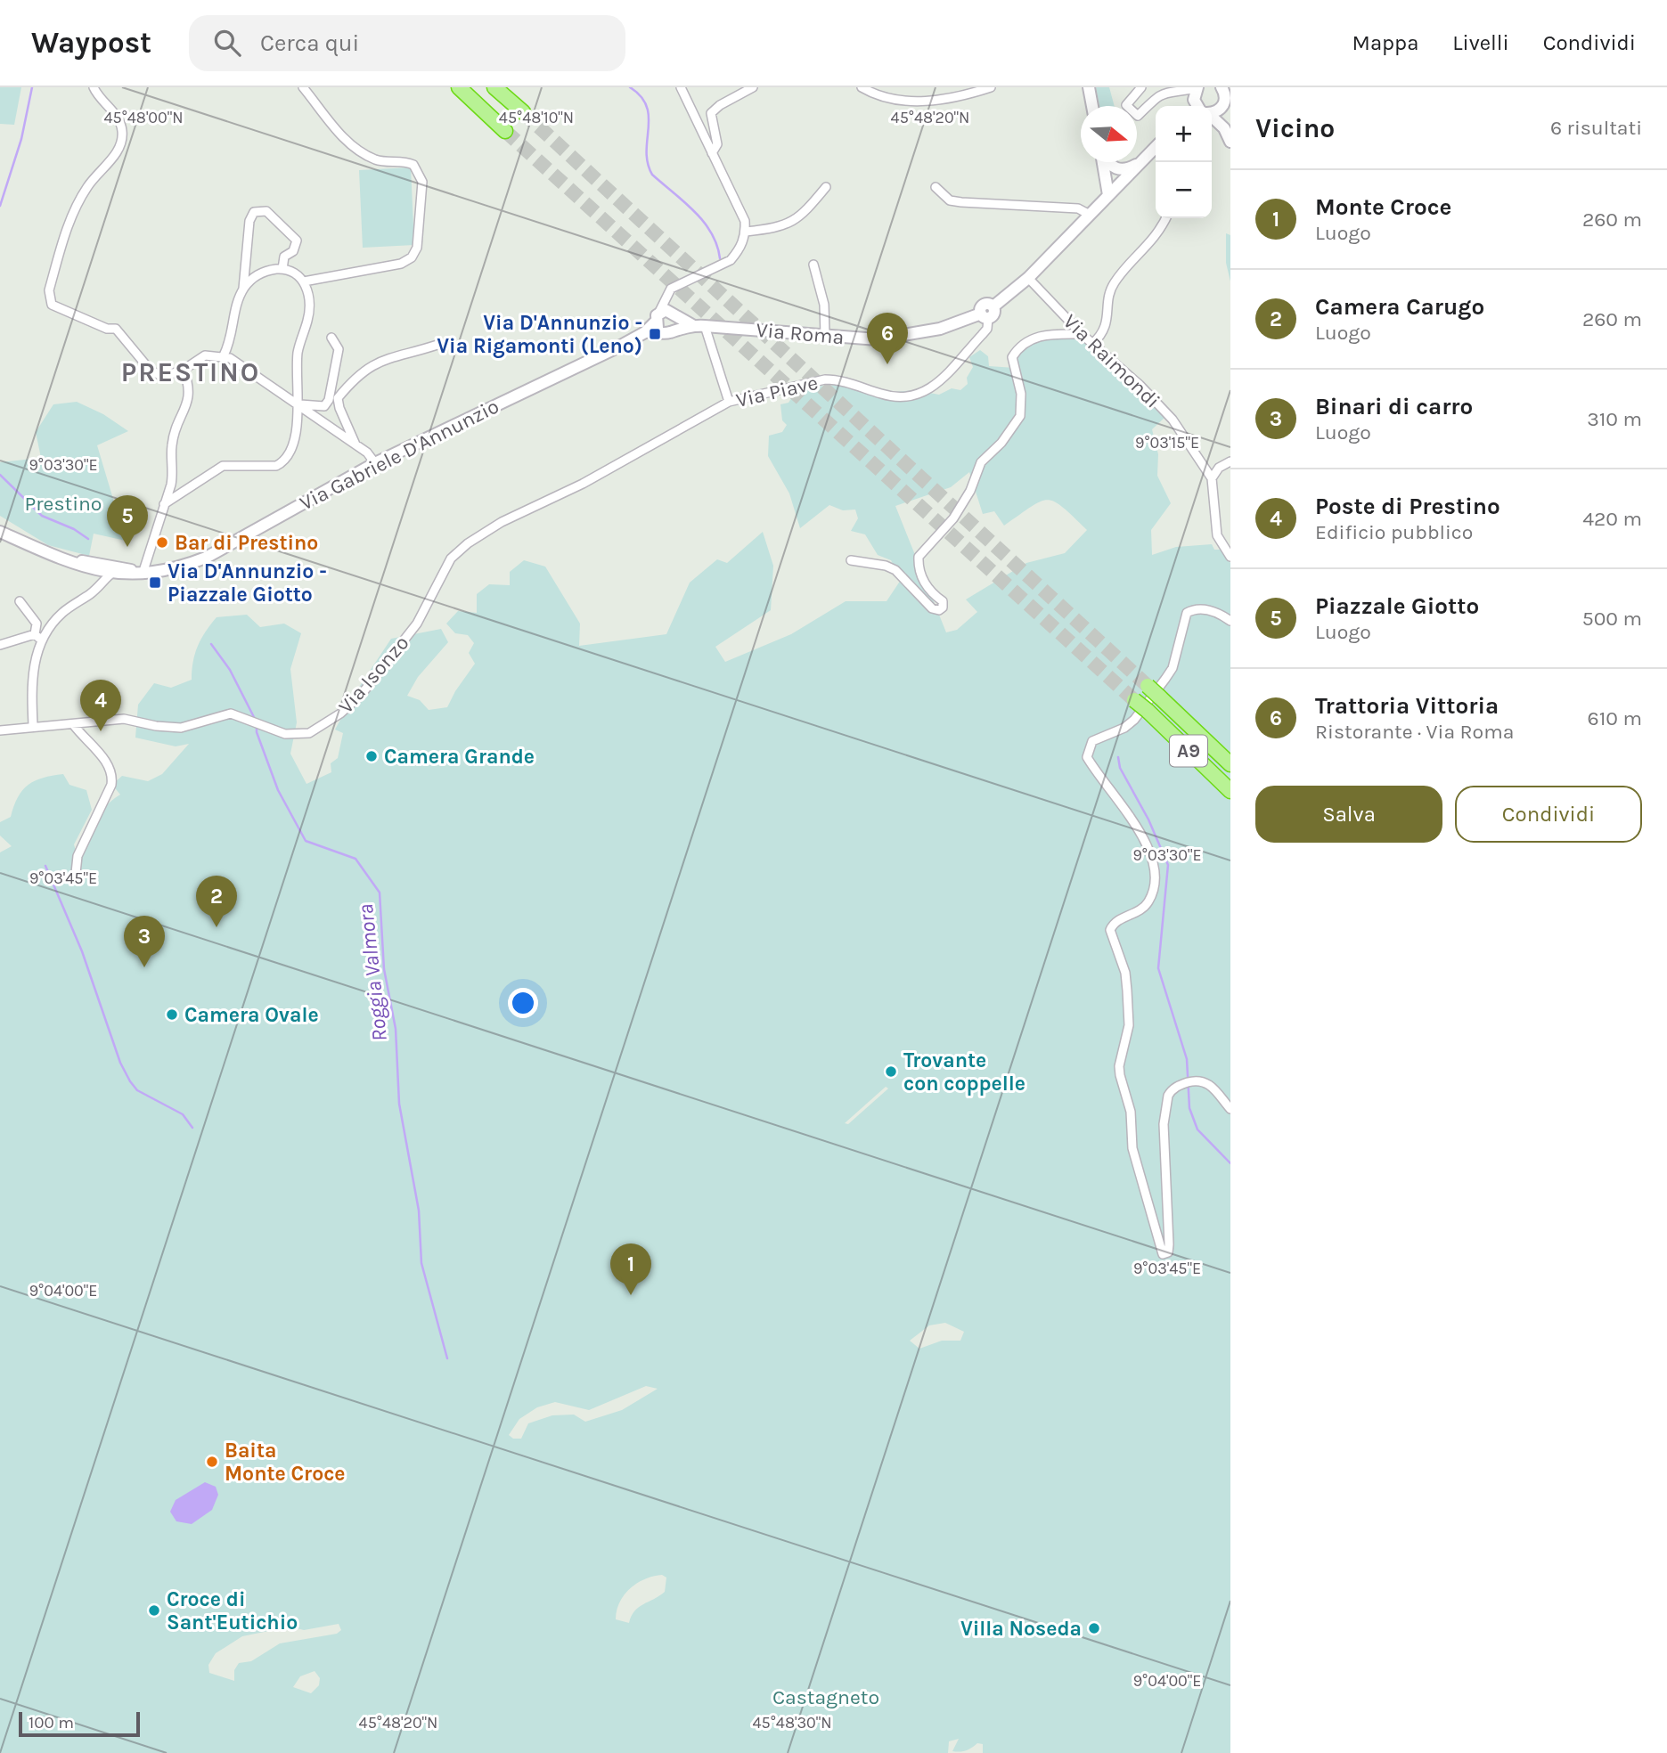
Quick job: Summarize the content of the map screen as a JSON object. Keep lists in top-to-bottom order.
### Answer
{
  "streets": {
    "highway": ["A9"],
    "main road": ["Via Roma", "Via Gabriele D'Annunzio"],
    "street": ["Via Raimondi", "Via Piave", "Via Isonzo"]
  },
  "crossings": [
    ["Via Roma", "Via Piave"],
    ["Via Piave", "Via Isonzo"]
  ],
  "districts": ["PRESTINO"],
  "water": ["Roggia Valmora"],
  "parks": ["Prestino", "Castagneto"],
  "places": {
    "transit": ["Via D'Annunzio - Via Rigamonti (Leno)", "Via D'Annunzio - Piazzale Giotto"],
    "other": [
      "Bar di Prestino",
      "Camera Grande",
      "Camera Ovale",
      "Trovante con coppelle",
      "Baita Monte Croce",
      "Croce di Sant'Eutichio",
      "Villa Noseda"
    ]
  },
  "scale_bar": "100 m",
  "north": "right",
  "page": {
    "header": "Waypost",
    "search": "Cerca qui",
    "nav": ["Mappa", "Livelli", "Condividi"],
    "heading": ["Vicino", "6 risultati"],
    "map_buttons": ["+", "−"],
    "list": [
      {
        "mark": "1",
        "name": "Monte Croce",
        "note": "Luogo",
        "value": "260 m"
      },
      {
        "mark": "2",
        "name": "Camera Carugo",
        "note": "Luogo",
        "value": "260 m"
      },
      {
        "mark": "3",
        "name": "Binari di carro",
        "note": "Luogo",
        "value": "310 m"
      },
      {
        "mark": "4",
        "name": "Poste di Prestino",
        "note": "Edificio pubblico",
        "value": "420 m"
      },
      {
        "mark": "5",
        "name": "Piazzale Giotto",
        "note": "Luogo",
        "value": "500 m"
      },
      {
        "mark": "6",
        "name": "Trattoria Vittoria",
        "note": "Ristorante · Via Roma",
        "value": "610 m"
      }
    ],
    "pins": [
      "6",
      "5",
      "4",
      "2",
      "3",
      "1"
    ],
    "buttons": ["Salva", "Condividi"],
    "scale": "100 m"
  },
  "coordinates": [
    "45°48'00\"N",
    "45°48'10\"N",
    "45°48'20\"N",
    "9°03'15\"E",
    "9°03'30\"E",
    "9°03'45\"E",
    "9°04'00\"E",
    "45°48'30\"N"
  ]
}
